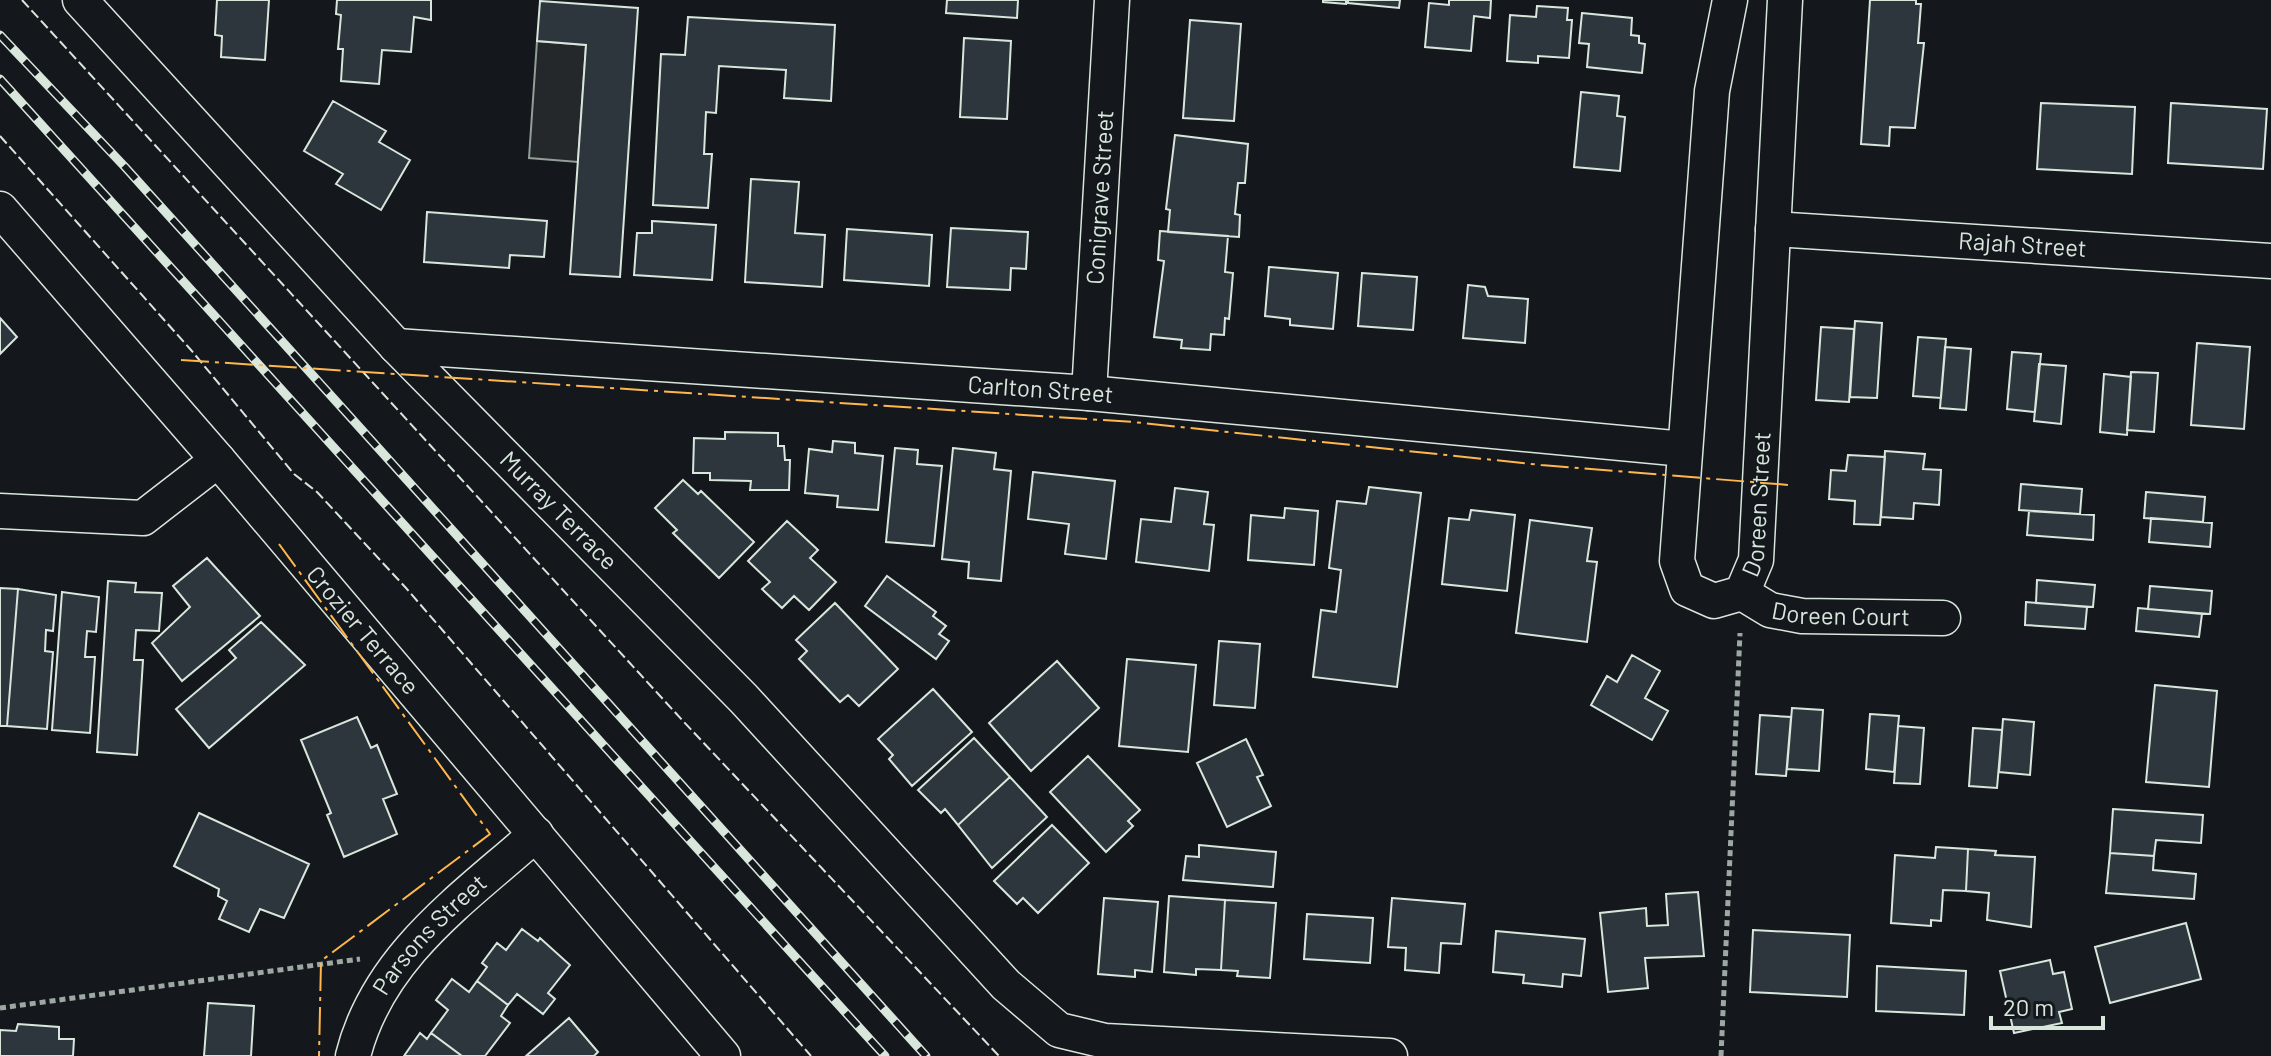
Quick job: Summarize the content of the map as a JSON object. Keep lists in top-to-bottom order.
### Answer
{
  "streets": {
    "street": [
      "Conigrave Street",
      "Rajah Street",
      "Carlton Street",
      "Doreen Street",
      "Murray Terrace",
      "Doreen Court",
      "Crozier Terrace",
      "Parsons Street"
    ]
  },
  "crossings": [
    ["Conigrave Street", "Carlton Street"],
    ["Rajah Street", "Doreen Street"],
    ["Carlton Street", "Doreen Street"],
    ["Carlton Street", "Murray Terrace"],
    ["Doreen Street", "Doreen Court"],
    ["Crozier Terrace", "Parsons Street"]
  ],
  "scale_bar": "20 m"
}
